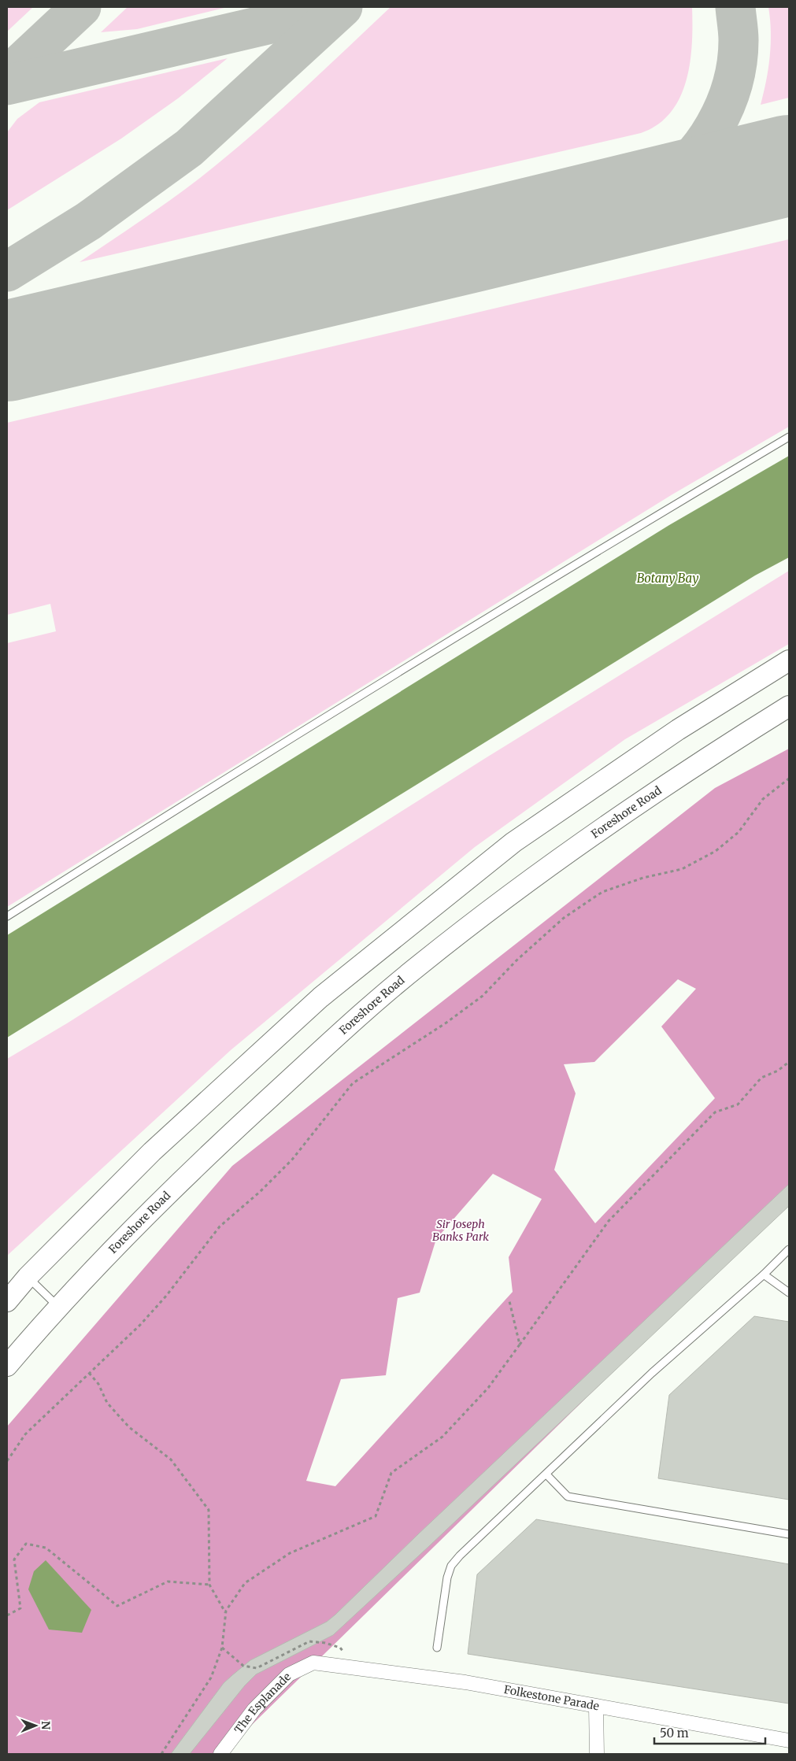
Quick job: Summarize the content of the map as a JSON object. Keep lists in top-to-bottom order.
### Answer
{
  "streets": {
    "main road": ["Foreshore Road"],
    "street": ["Folkestone Parade", "The Esplanade"]
  },
  "crossings": [
    ["Folkestone Parade", "The Esplanade"]
  ],
  "water": ["Botany Bay"],
  "parks": ["Sir Joseph Banks Park"],
  "scale_bar": "50 m",
  "north": "right"
}
